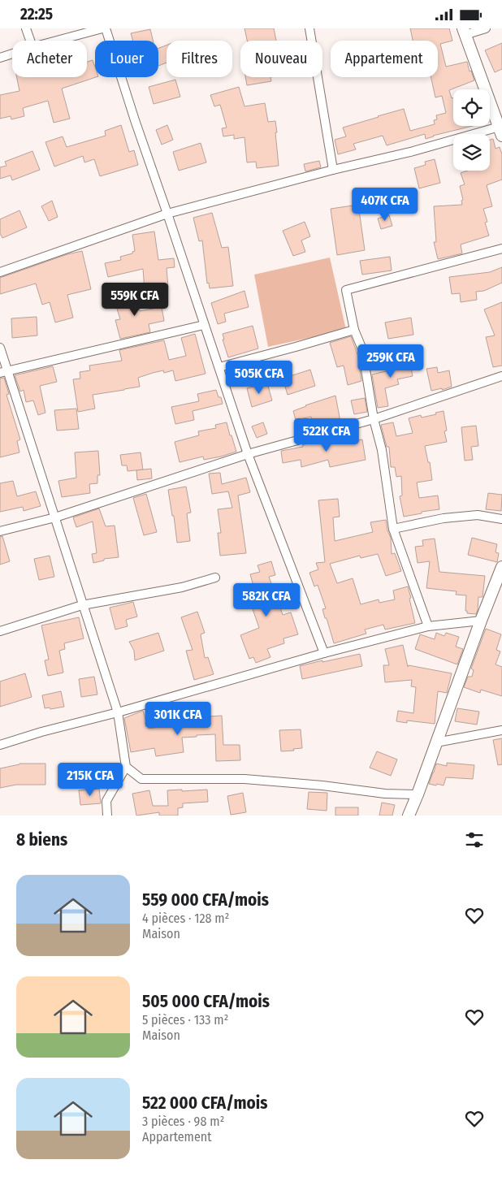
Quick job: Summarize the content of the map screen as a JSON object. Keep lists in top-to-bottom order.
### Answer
{
  "page": {
    "status": "22:25",
    "chip": [
      "Acheter",
      "Louer",
      "Filtres",
      "Nouveau",
      "Appartement"
    ],
    "price": [
      "407K CFA",
      "559K CFA",
      "259K CFA",
      "505K CFA",
      "522K CFA",
      "582K CFA",
      "301K CFA",
      "215K CFA"
    ],
    "heading": "8 biens",
    "list": [
      {
        "name": "559 000 CFA/mois",
        "note": "4 pièces · 128 m² · Maison"
      },
      {
        "name": "505 000 CFA/mois",
        "note": "5 pièces · 133 m² · Maison"
      },
      {
        "name": "522 000 CFA/mois",
        "note": "3 pièces · 98 m² · Appartement"
      }
    ]
  }
}
